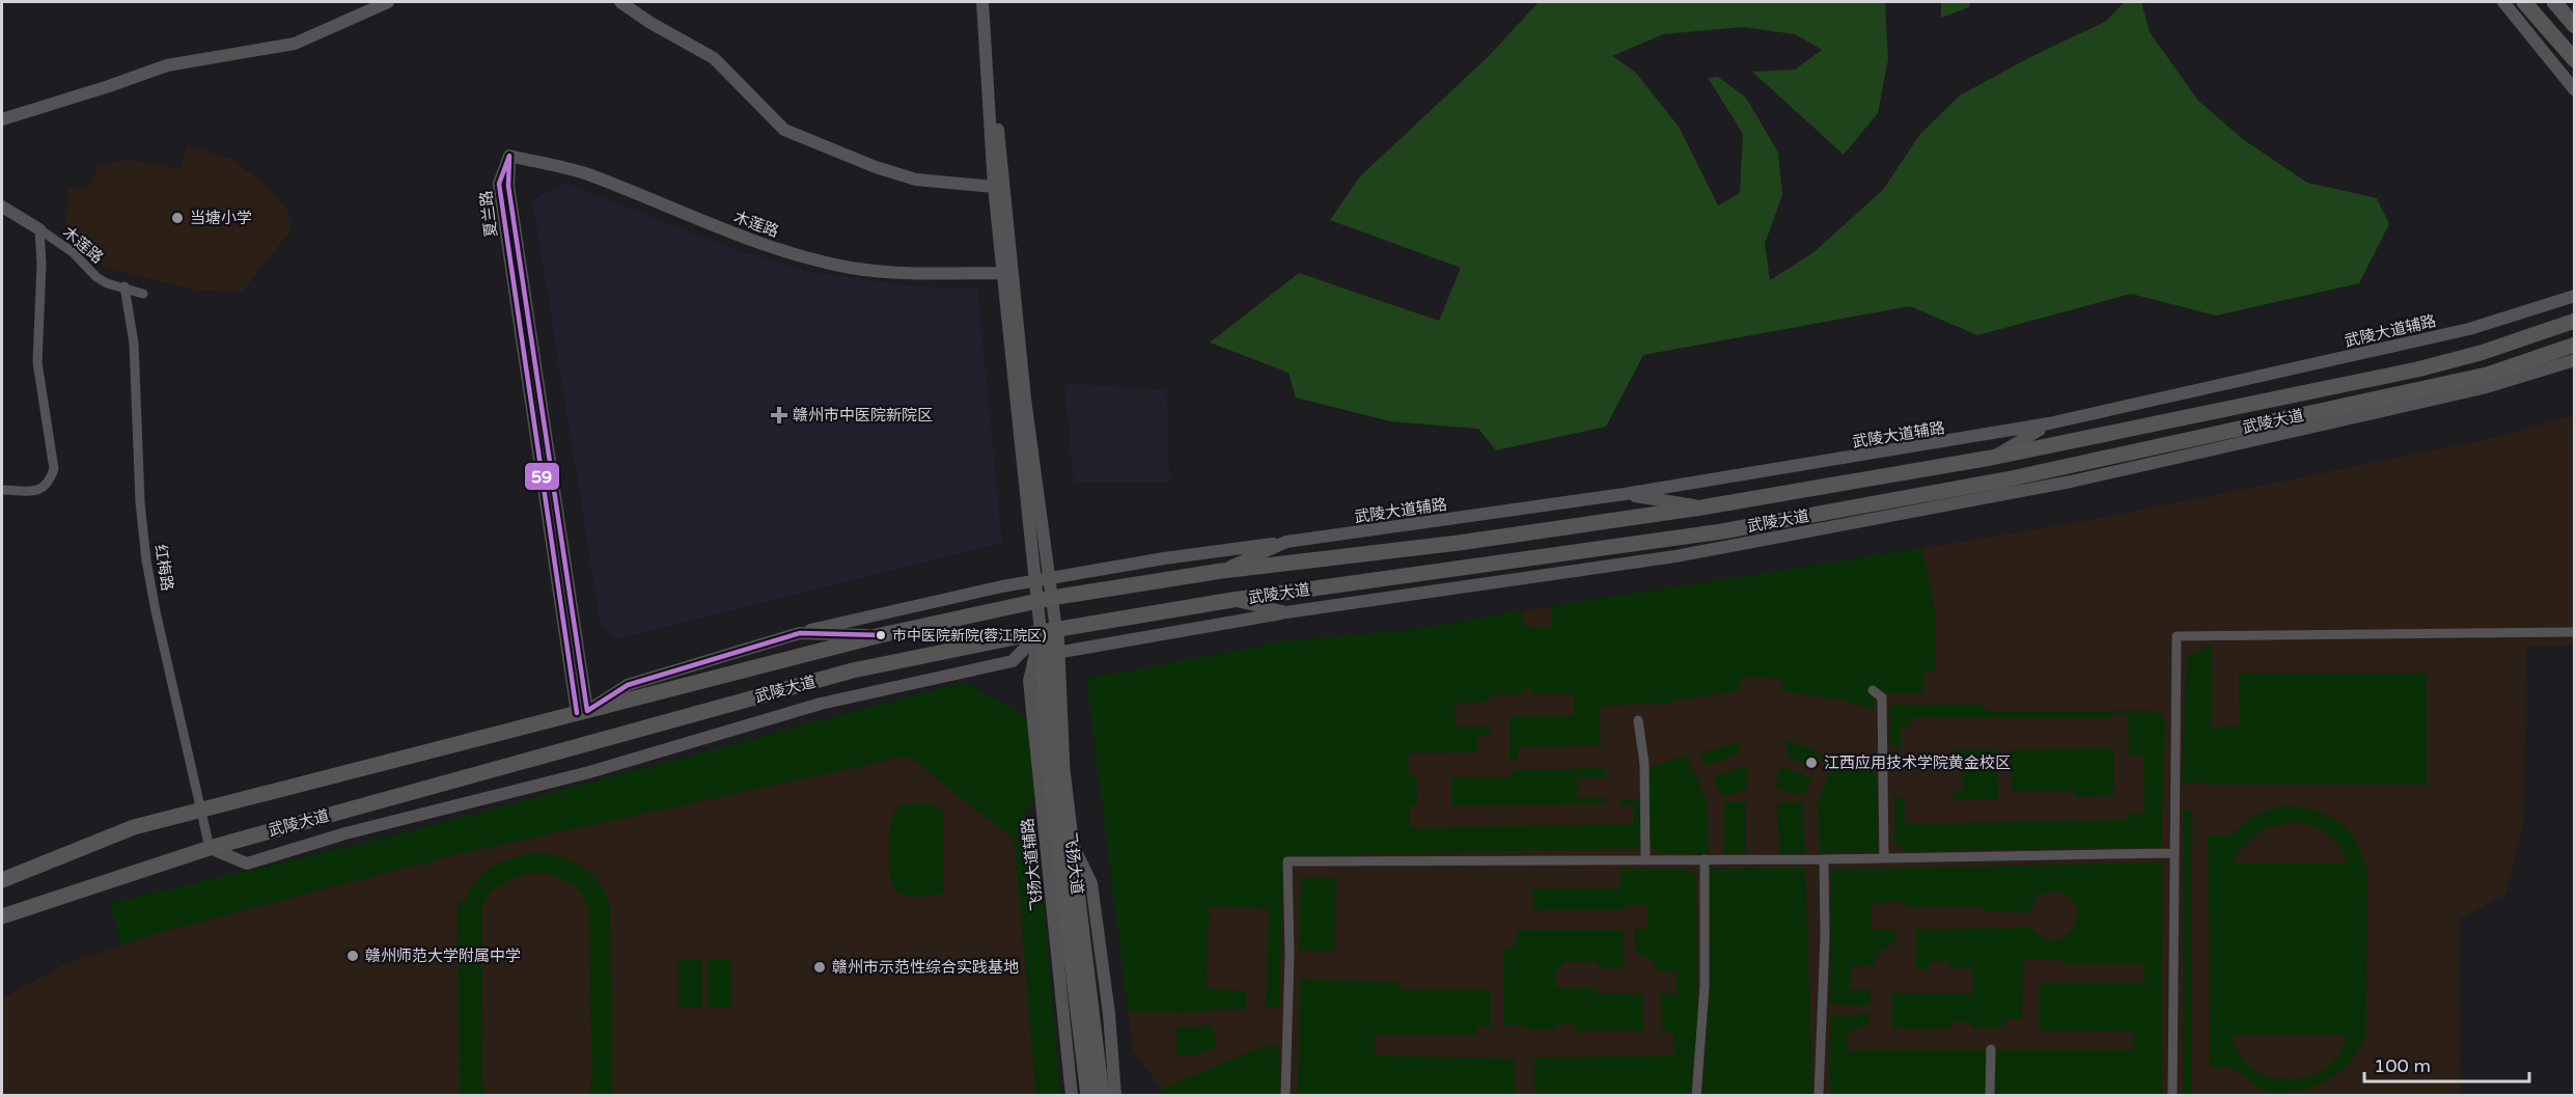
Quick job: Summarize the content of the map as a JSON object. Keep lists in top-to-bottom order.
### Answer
{
  "streets": {
    "main road": ["武陵大道", "飞扬大道"],
    "street": [
      "夏兰路",
      "木莲路",
      "武陵大道辅路",
      "红梅路",
      "飞扬大道辅路"
    ]
  },
  "crossings": [
    ["夏兰路", "木莲路"],
    ["夏兰路", "武陵大道"],
    ["木莲路", "红梅路"],
    ["武陵大道辅路", "武陵大道"],
    ["武陵大道", "红梅路"],
    ["武陵大道", "飞扬大道"],
    ["飞扬大道", "飞扬大道辅路"]
  ],
  "places": {
    "other": [
      "当塘小学",
      "市中医院新院(蓉江院区)",
      "江西应用技术学院黄金校区",
      "赣州师范大学附属中学",
      "赣州市示范性综合实践基地"
    ],
    "health": ["赣州市中医院新院区"]
  },
  "lines": ["transit line 59"],
  "scale_bar": "100 m"
}
